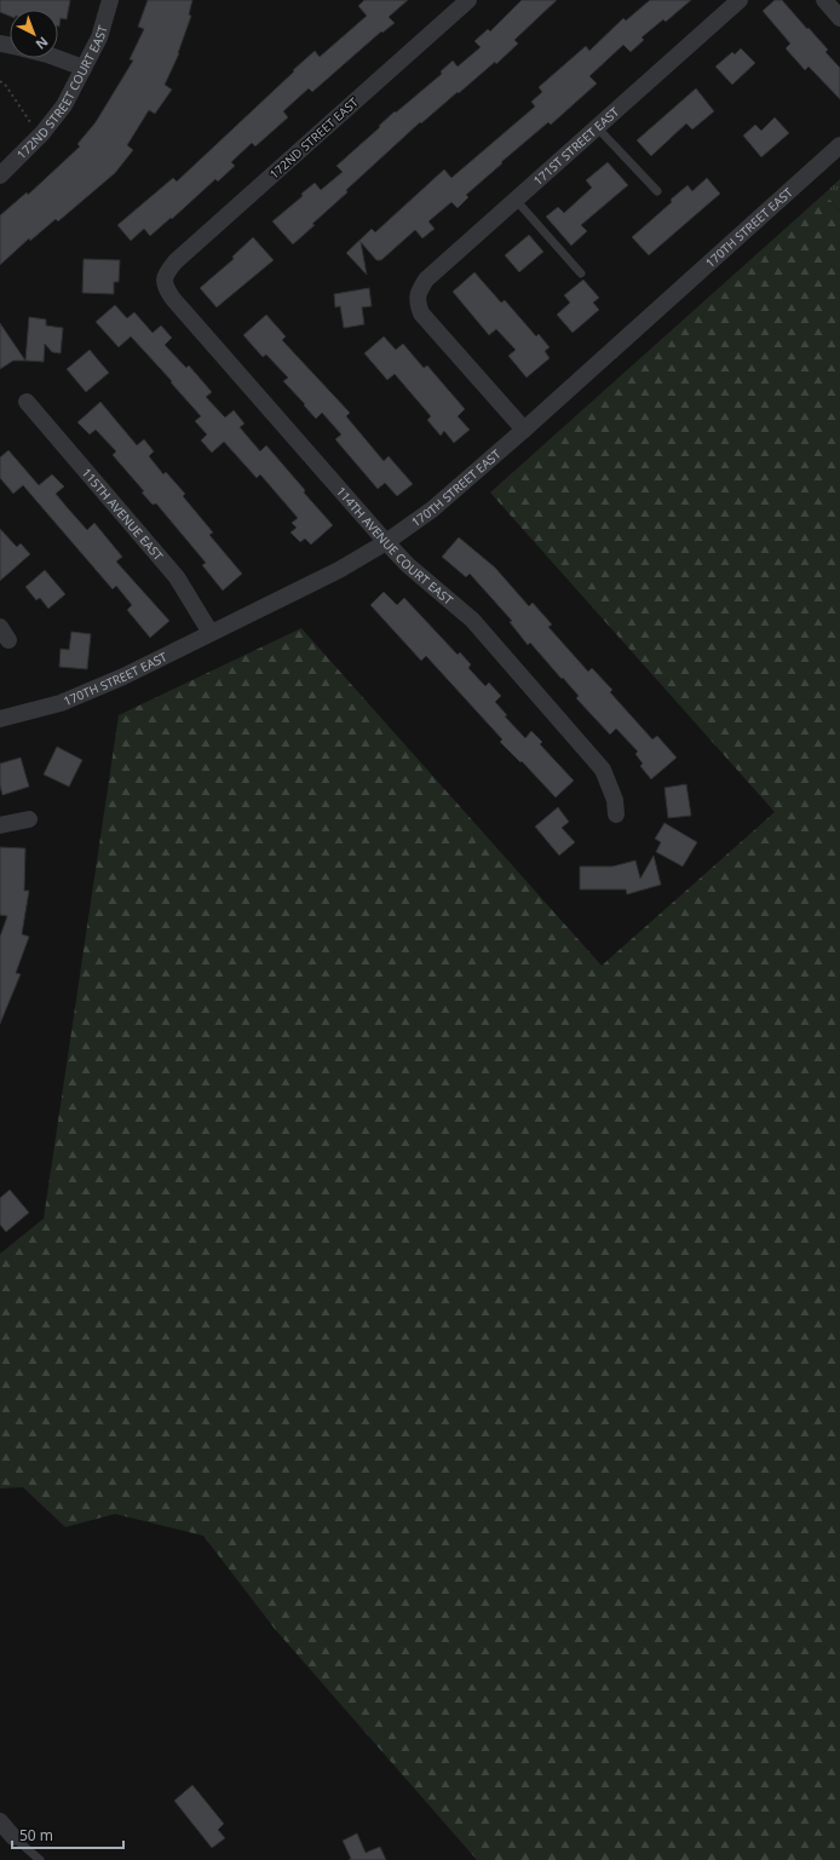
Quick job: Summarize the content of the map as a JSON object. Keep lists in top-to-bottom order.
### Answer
{
  "streets": {
    "street": [
      "172ND STREET COURT EAST",
      "172ND STREET EAST",
      "171ST STREET EAST",
      "170TH STREET EAST",
      "115TH AVENUE EAST",
      "114TH AVENUE COURT EAST"
    ]
  },
  "crossings": [
    ["172ND STREET EAST", "114TH AVENUE COURT EAST"],
    ["171ST STREET EAST", "170TH STREET EAST"],
    ["170TH STREET EAST", "115TH AVENUE EAST"],
    ["170TH STREET EAST", "114TH AVENUE COURT EAST"]
  ],
  "scale_bar": "50 m",
  "north": "bottom right"
}
